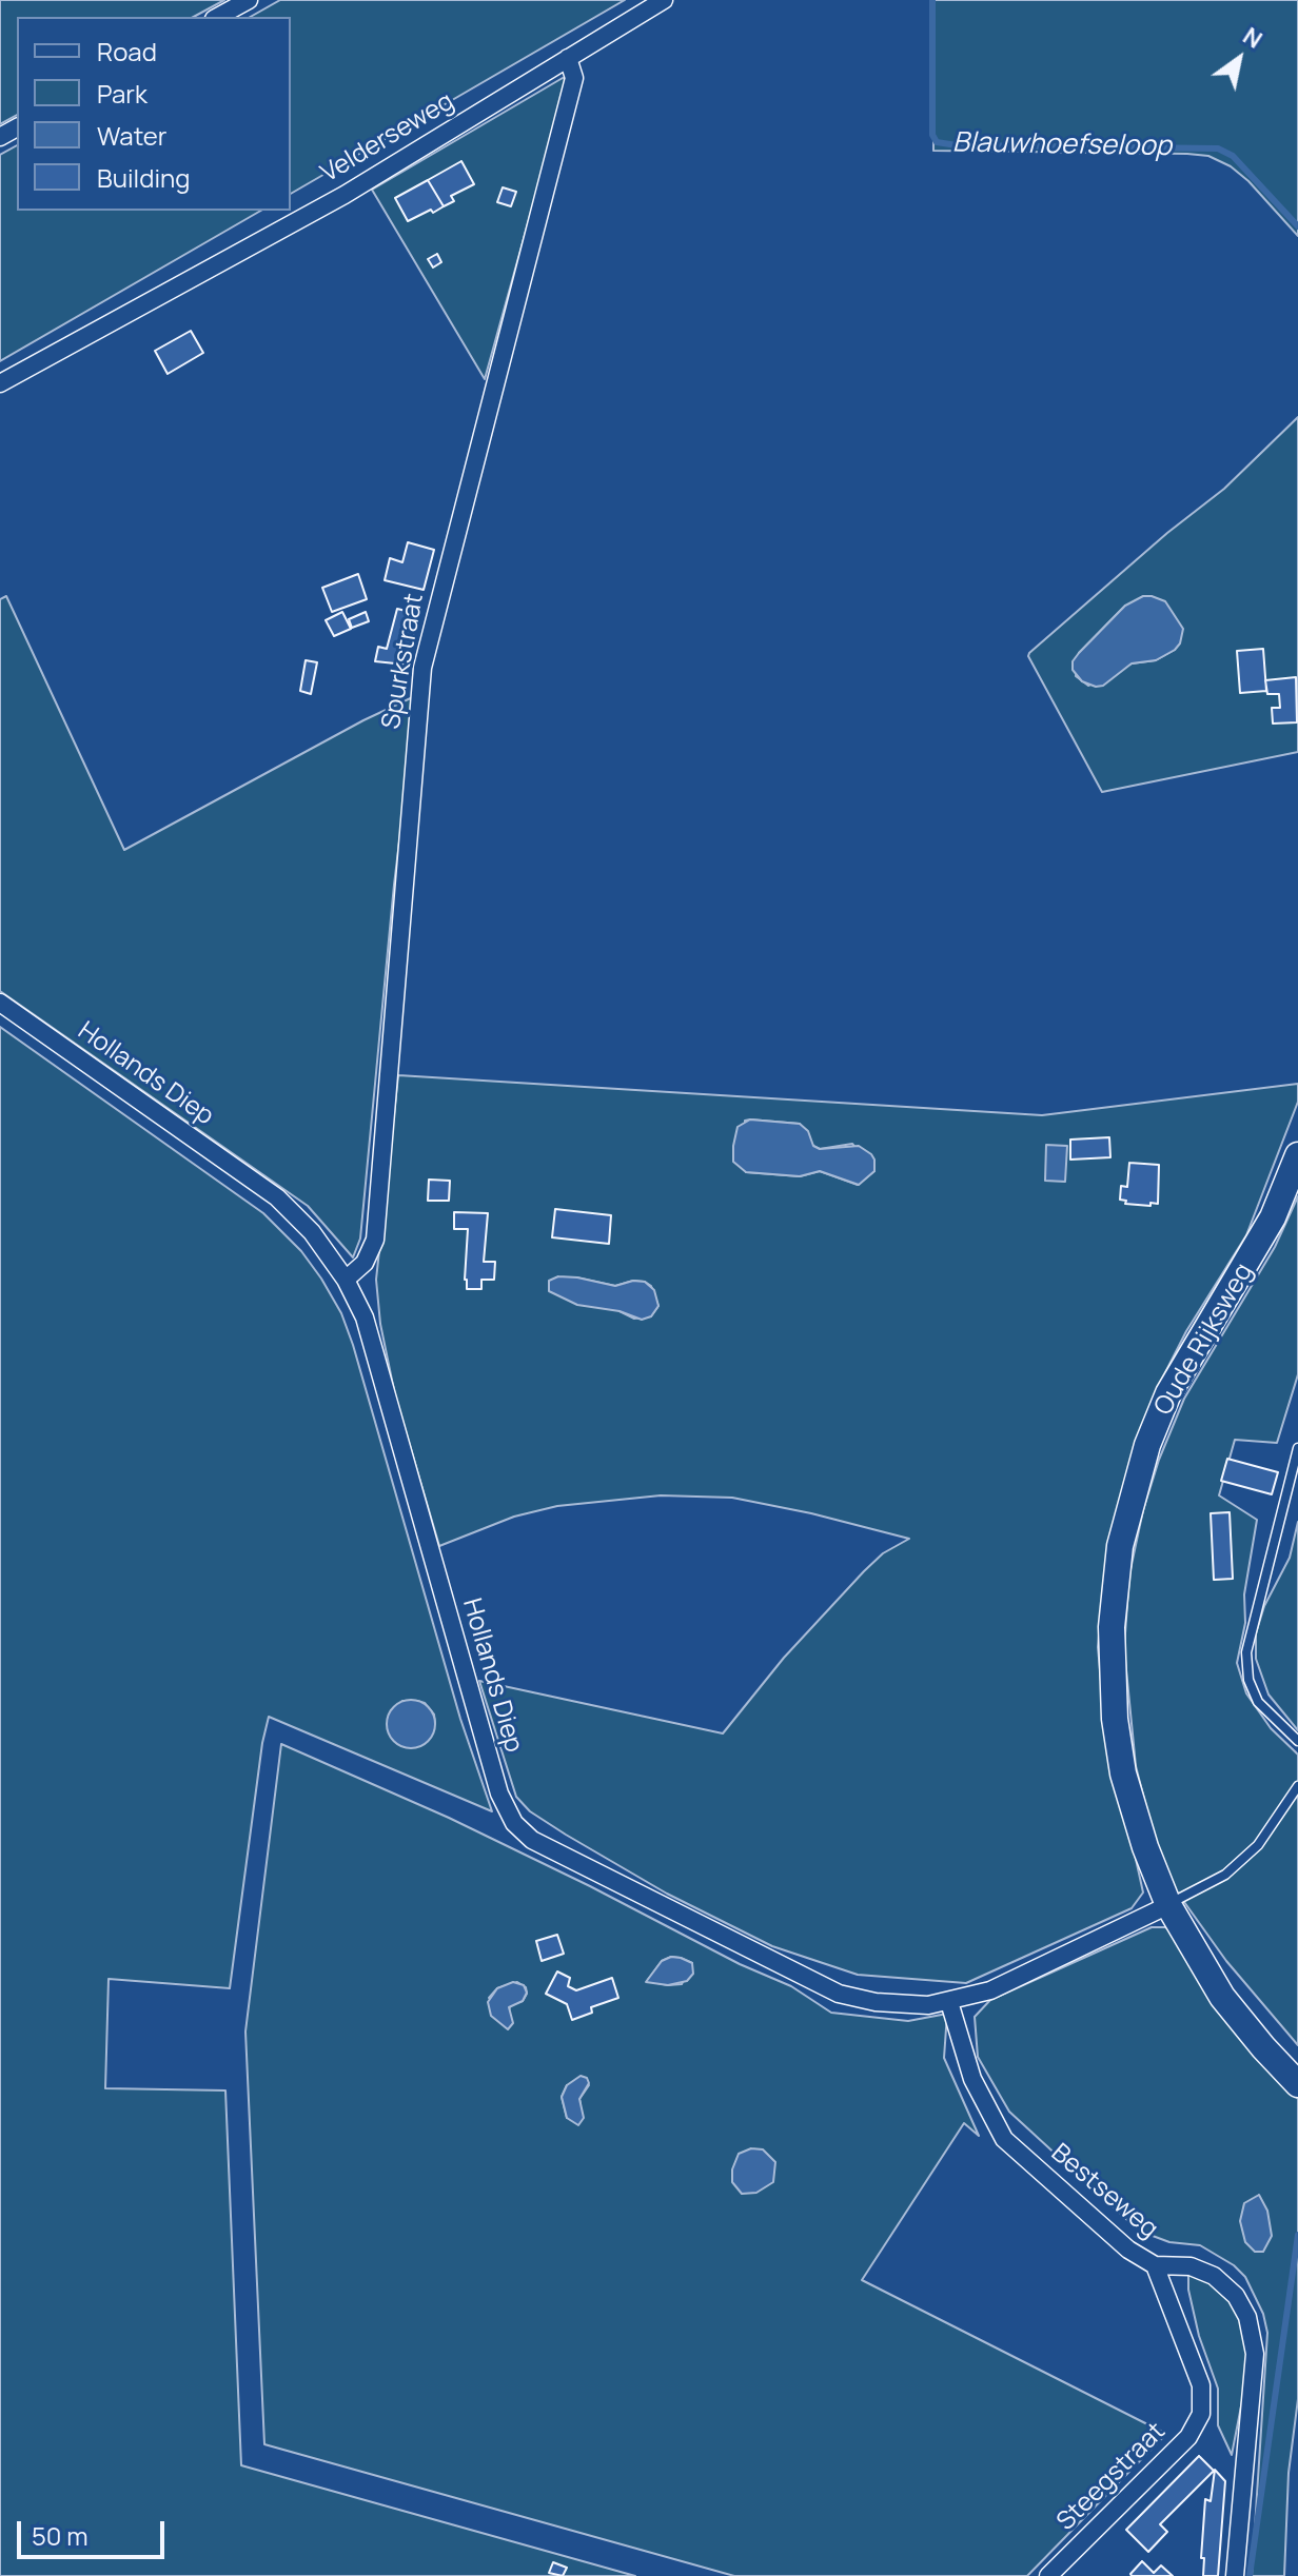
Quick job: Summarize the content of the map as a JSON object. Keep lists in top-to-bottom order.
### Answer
{
  "streets": {
    "street": [
      "Velderseweg",
      "Spurkstraat",
      "Hollands Diep",
      "Oude Rijksweg",
      "Bestseweg",
      "Steegstraat"
    ]
  },
  "crossings": [
    ["Velderseweg", "Spurkstraat"],
    ["Spurkstraat", "Hollands Diep"],
    ["Hollands Diep", "Oude Rijksweg"],
    ["Hollands Diep", "Bestseweg"],
    ["Bestseweg", "Steegstraat"]
  ],
  "water": ["Blauwhoefseloop"],
  "legend": [
    "Road",
    "Park",
    "Water",
    "Building"
  ],
  "scale_bar": "50 m",
  "north": "top right"
}
